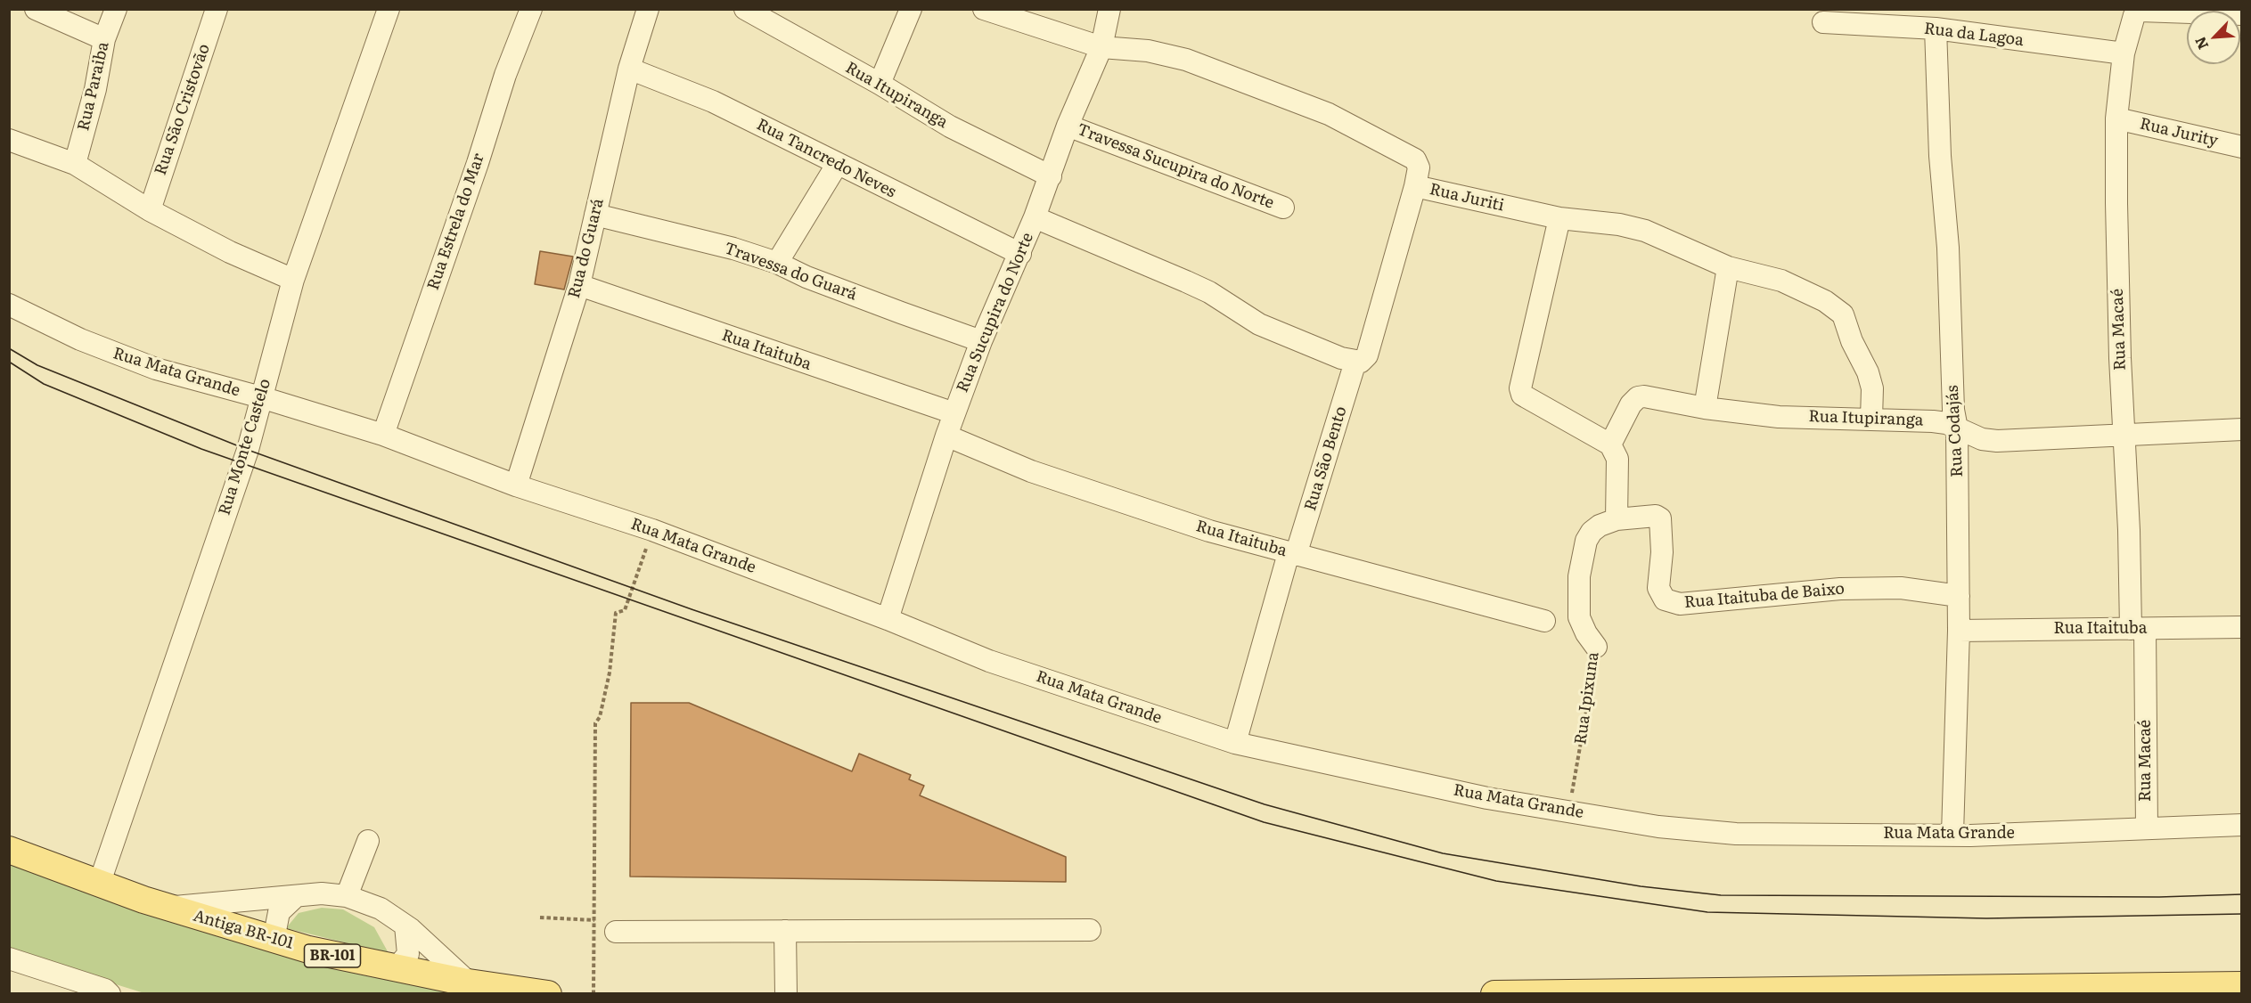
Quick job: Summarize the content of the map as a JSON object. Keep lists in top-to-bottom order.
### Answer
{
  "streets": {
    "main road": ["Antiga BR-101", "BR-101"],
    "street": [
      "Rua da Lagoa",
      "Rua Paraiba",
      "Rua Itupiranga",
      "Rua São Cristovão",
      "Rua Jurity",
      "Rua Tancredo Neves",
      "Travessa Sucupira do Norte",
      "Rua Juriti",
      "Rua Estrela do Mar",
      "Rua do Guará",
      "Travessa do Guará",
      "Rua Sucupira do Norte",
      "Rua Macaé",
      "Rua Itaituba",
      "Rua Mata Grande",
      "Rua Codajás",
      "Rua Monte Castelo",
      "Rua São Bento",
      "Rua Itaituba de Baixo",
      "Rua Ipixuna"
    ]
  },
  "crossings": [
    ["Rua da Lagoa", "Rua Macaé"],
    ["Rua da Lagoa", "Rua Codajás"],
    ["Rua Itupiranga", "Rua Juriti"],
    ["Rua Itupiranga", "Rua Sucupira do Norte"],
    ["Rua Itupiranga", "Rua Macaé"],
    ["Rua Itupiranga", "Rua Codajás"],
    ["Rua Jurity", "Rua Macaé"],
    ["Rua Tancredo Neves", "Rua do Guará"],
    ["Rua Tancredo Neves", "Rua Sucupira do Norte"],
    ["Travessa Sucupira do Norte", "Rua Sucupira do Norte"],
    ["Rua Juriti", "Rua Sucupira do Norte"],
    ["Rua Juriti", "Rua São Bento"],
    ["Rua Estrela do Mar", "Rua Mata Grande"],
    ["Rua do Guará", "Travessa do Guará"],
    ["Rua do Guará", "Rua Itaituba"],
    ["Rua do Guará", "Rua Mata Grande"],
    ["Travessa do Guará", "Rua Sucupira do Norte"],
    ["Rua Sucupira do Norte", "Rua Itaituba"],
    ["Rua Sucupira do Norte", "Rua Mata Grande"],
    ["Rua Macaé", "Rua Itaituba"],
    ["Rua Macaé", "Rua Mata Grande"],
    ["Rua Itaituba", "Rua Codajás"],
    ["Rua Itaituba", "Rua São Bento"],
    ["Rua Mata Grande", "Rua Codajás"],
    ["Rua Mata Grande", "Rua Monte Castelo"],
    ["Rua Mata Grande", "Rua São Bento"],
    ["Rua Mata Grande", "Rua Ipixuna"],
    ["Rua Codajás", "Rua Itaituba de Baixo"],
    ["Rua Monte Castelo", "Antiga BR-101"],
    ["Rua Itaituba de Baixo", "Rua Ipixuna"]
  ],
  "north": "bottom left"
}
